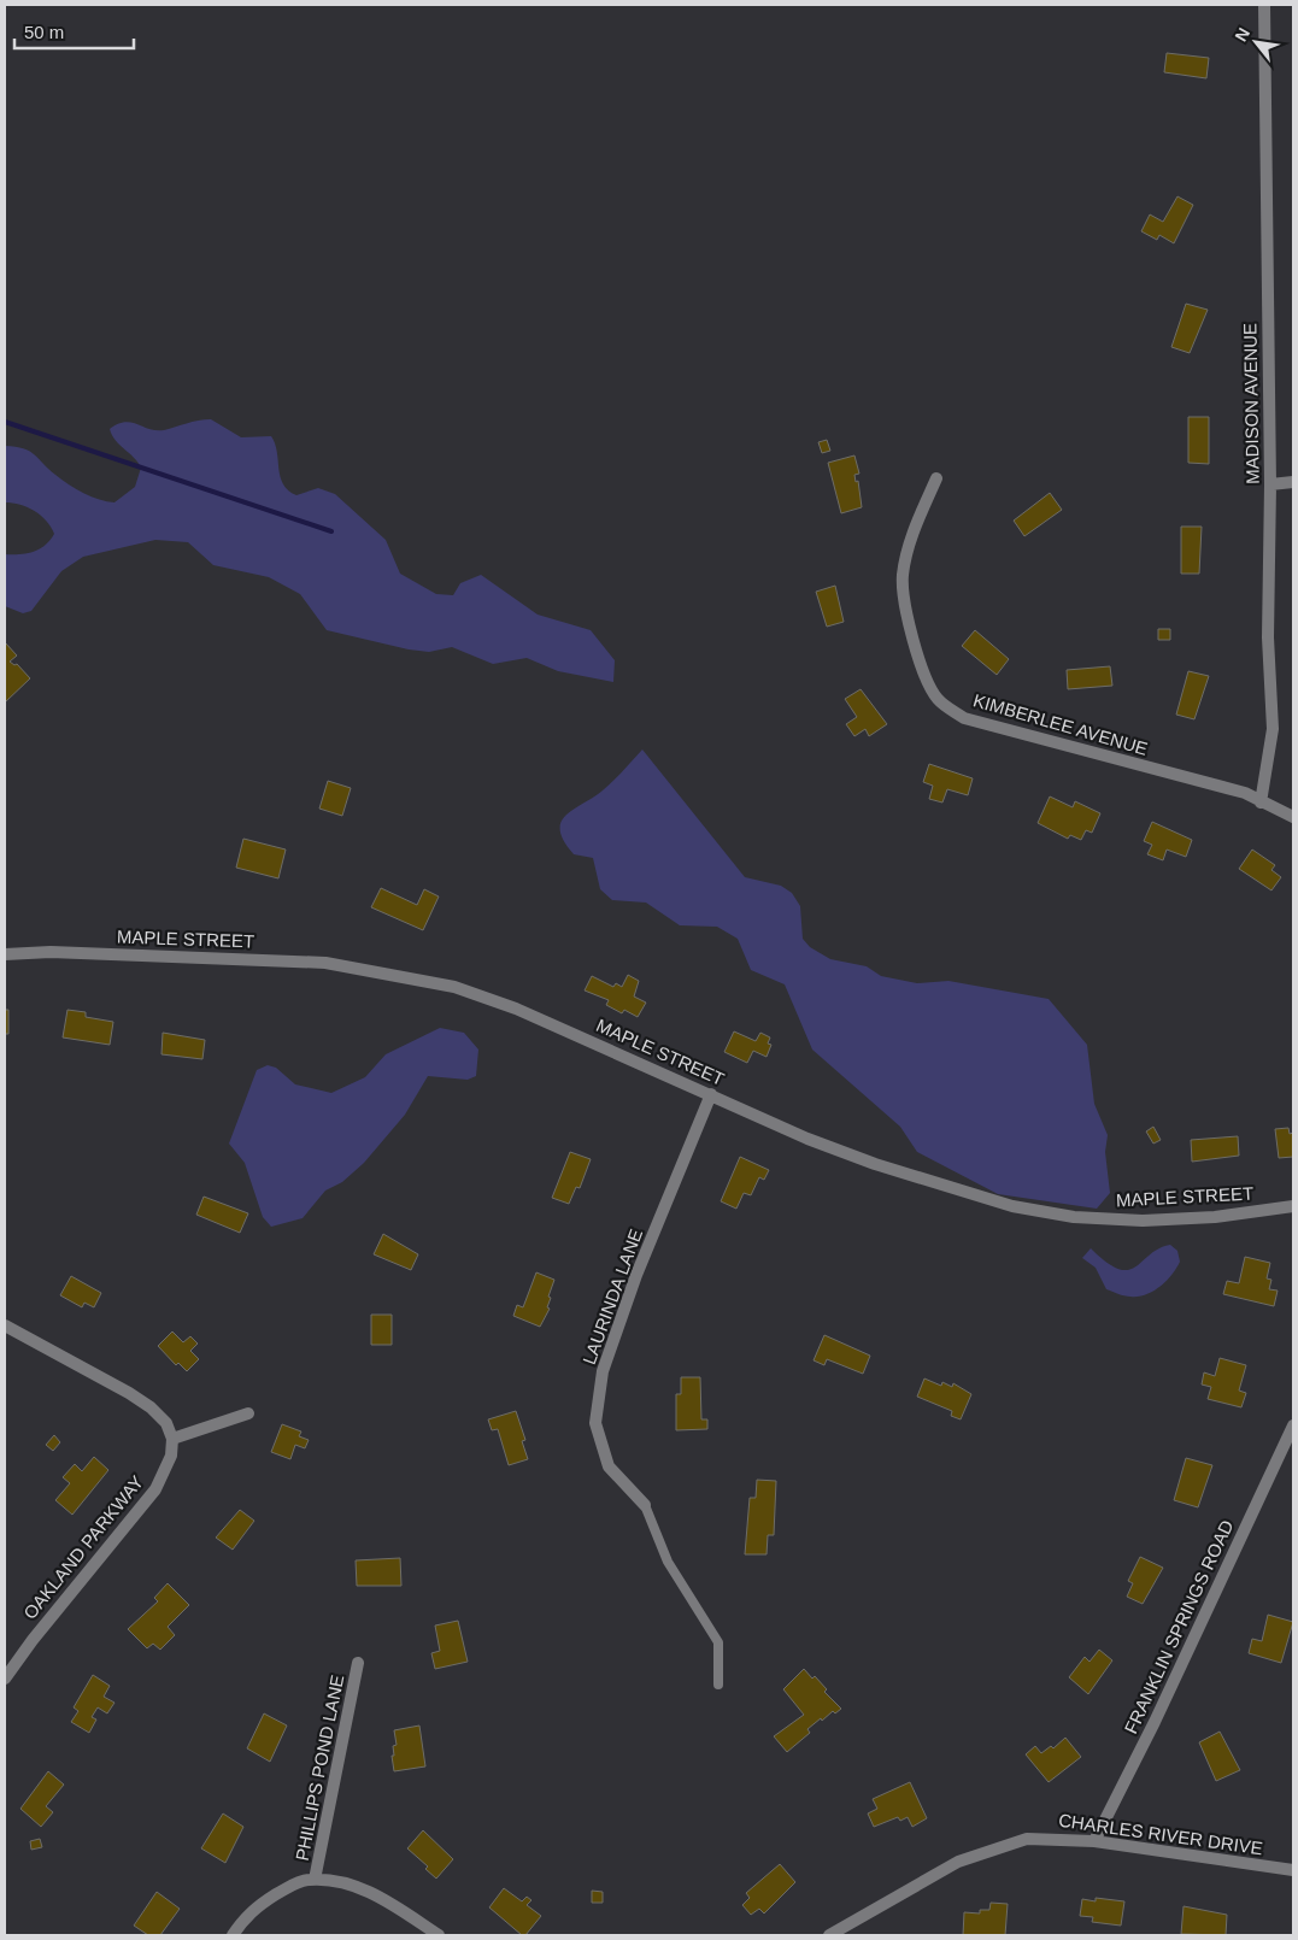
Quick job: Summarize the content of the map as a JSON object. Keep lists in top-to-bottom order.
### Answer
{
  "streets": {
    "street": [
      "MADISON AVENUE",
      "KIMBERLEE AVENUE",
      "MAPLE STREET",
      "LAURINDA LANE",
      "OAKLAND PARKWAY",
      "FRANKLIN SPRINGS ROAD",
      "PHILLIPS POND LANE",
      "CHARLES RIVER DRIVE"
    ]
  },
  "crossings": [
    ["MADISON AVENUE", "KIMBERLEE AVENUE"],
    ["MAPLE STREET", "LAURINDA LANE"],
    ["FRANKLIN SPRINGS ROAD", "CHARLES RIVER DRIVE"]
  ],
  "scale_bar": "50 m",
  "north": "top left"
}
